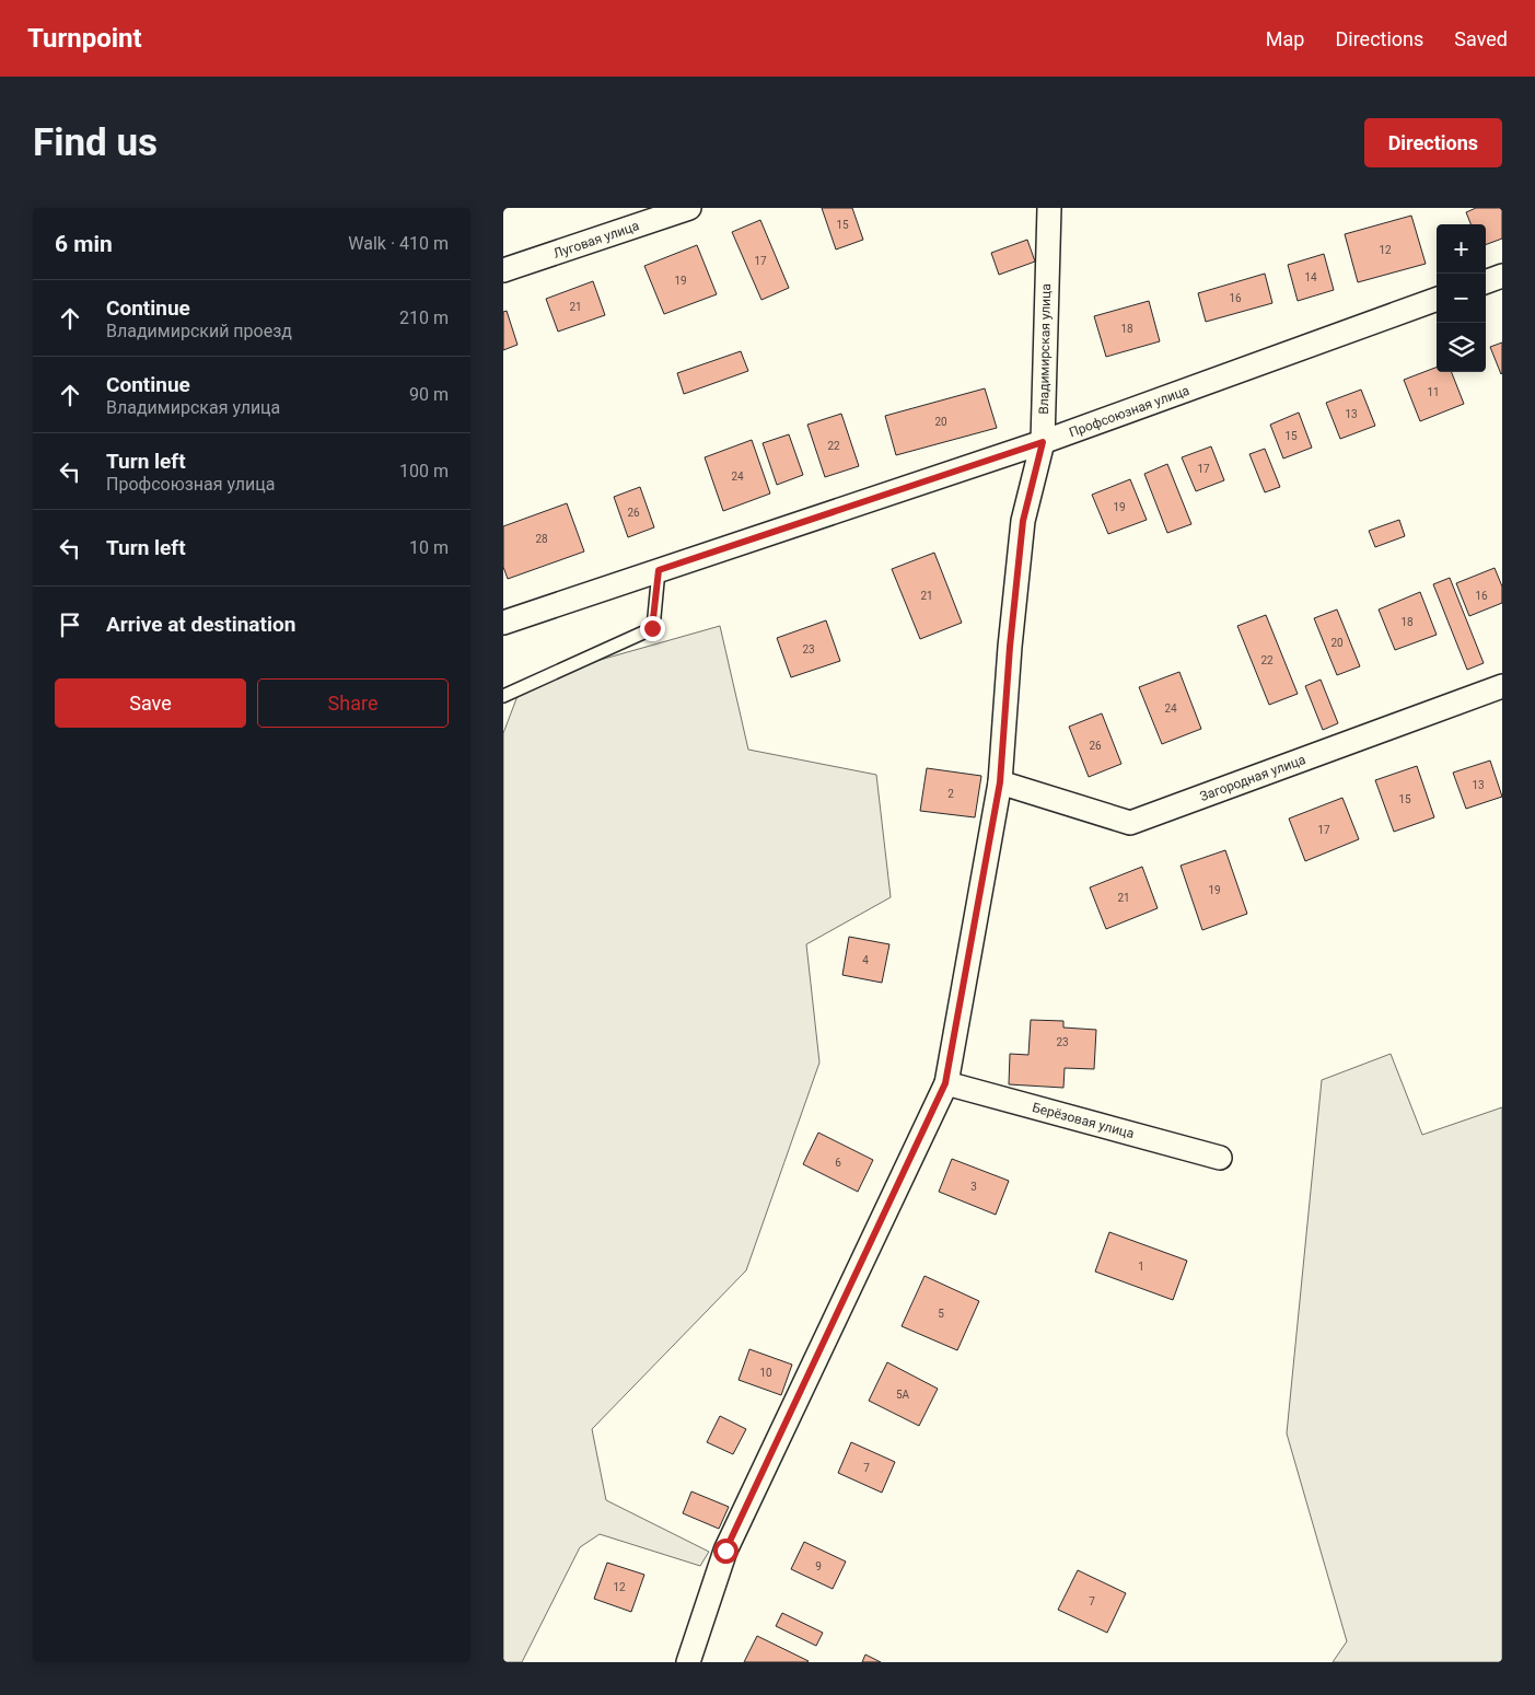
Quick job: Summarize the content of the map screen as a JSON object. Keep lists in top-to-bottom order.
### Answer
{
  "streets": {
    "street": [
      "Луговая улица",
      "Владимирская улица",
      "Профсоюзная улица",
      "Загородная улица",
      "Берёзовая улица"
    ]
  },
  "crossings": [
    ["Владимирская улица", "Профсоюзная улица"],
    ["Владимирская улица", "Загородная улица"],
    ["Владимирская улица", "Берёзовая улица"]
  ],
  "house_numbers": [
    "15",
    "12",
    "17",
    "14",
    "19",
    "16",
    "21",
    "18",
    "11",
    "13",
    "20",
    "15",
    "22",
    "17",
    "24",
    "19",
    "26",
    "28",
    "21",
    "16",
    "18",
    "20",
    "23",
    "22",
    "24",
    "26",
    "13",
    "2",
    "15",
    "17",
    "19",
    "21",
    "4",
    "23",
    "6",
    "3",
    "1",
    "5",
    "10",
    "5А",
    "7",
    "9",
    "12",
    "7"
  ],
  "page": {
    "header": "Turnpoint",
    "nav": ["Map", "Directions", "Saved"],
    "buttons": [
      "Directions",
      ["Save", "Share"]
    ],
    "title": "Find us",
    "heading": ["6 min", "Walk · 410 m"],
    "map_buttons": ["+", "−"],
    "list": [
      ["Continue", "Владимирский проезд", "210 m"],
      ["Continue", "Владимирская улица", "90 m"],
      ["Turn left", "Профсоюзная улица", "100 m"],
      ["Turn left", "10 m"],
      "Arrive at destination"
    ]
  }
}
